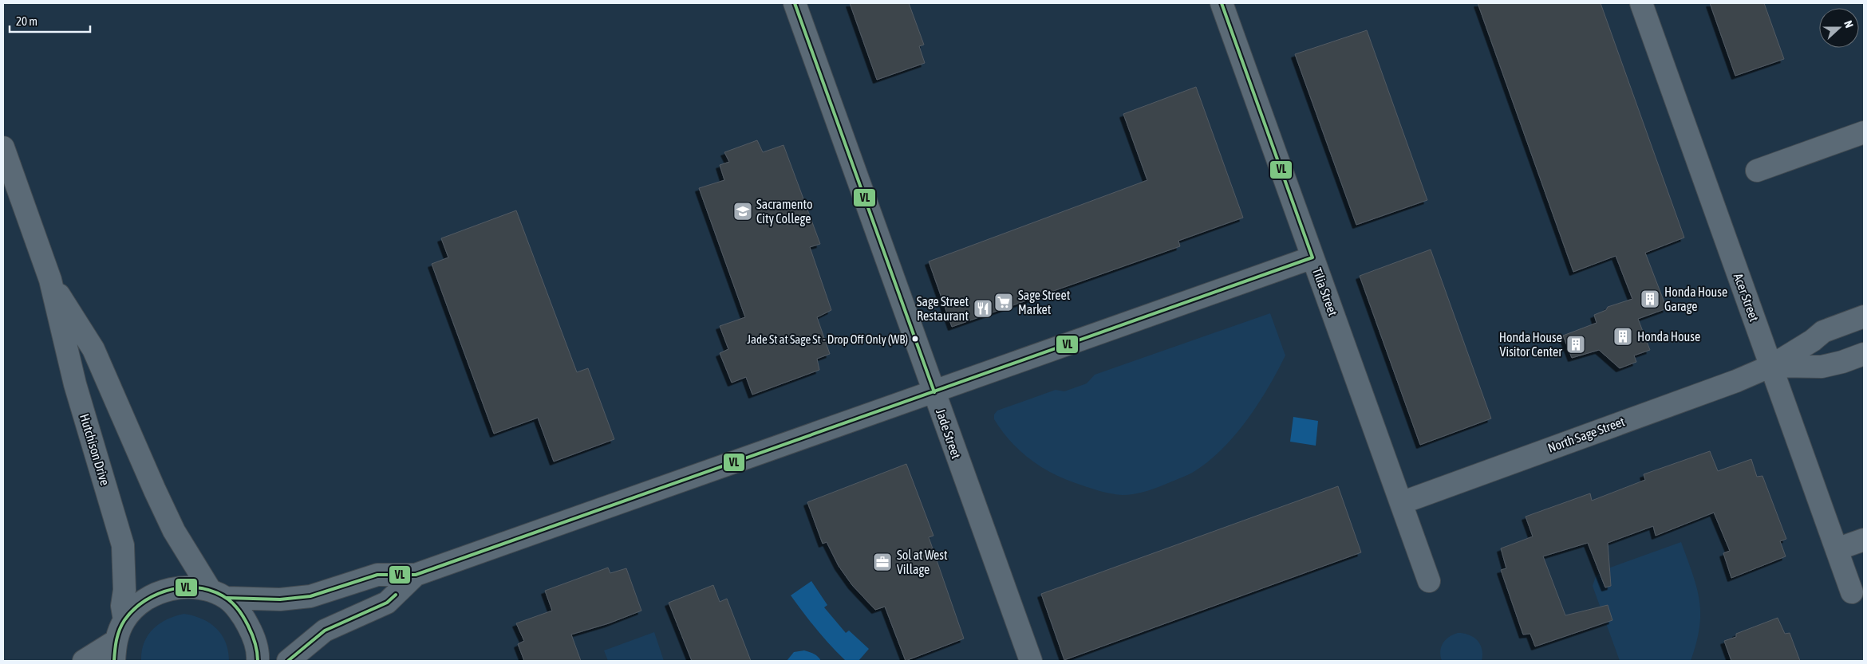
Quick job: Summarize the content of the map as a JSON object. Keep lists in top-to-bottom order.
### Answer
{
  "streets": {
    "street": [
      "Tilia Street",
      "Acer Street",
      "Jade Street",
      "North Sage Street",
      "Hutchison Drive"
    ]
  },
  "crossings": [
    ["Tilia Street", "North Sage Street"],
    ["Acer Street", "North Sage Street"]
  ],
  "places": {
    "school or university": ["Sacramento City College"],
    "building": ["Honda House Garage", "Honda House", "Honda House Visitor Center"],
    "supermarket": ["Sage Street Market"],
    "restaurant": ["Sage Street Restaurant"],
    "other": ["Jade St at Sage St - Drop Off Only (WB)"],
    "office": ["Sol at West Village"]
  },
  "lines": ["transit line VL"],
  "scale_bar": "20 m",
  "north": "right"
}
